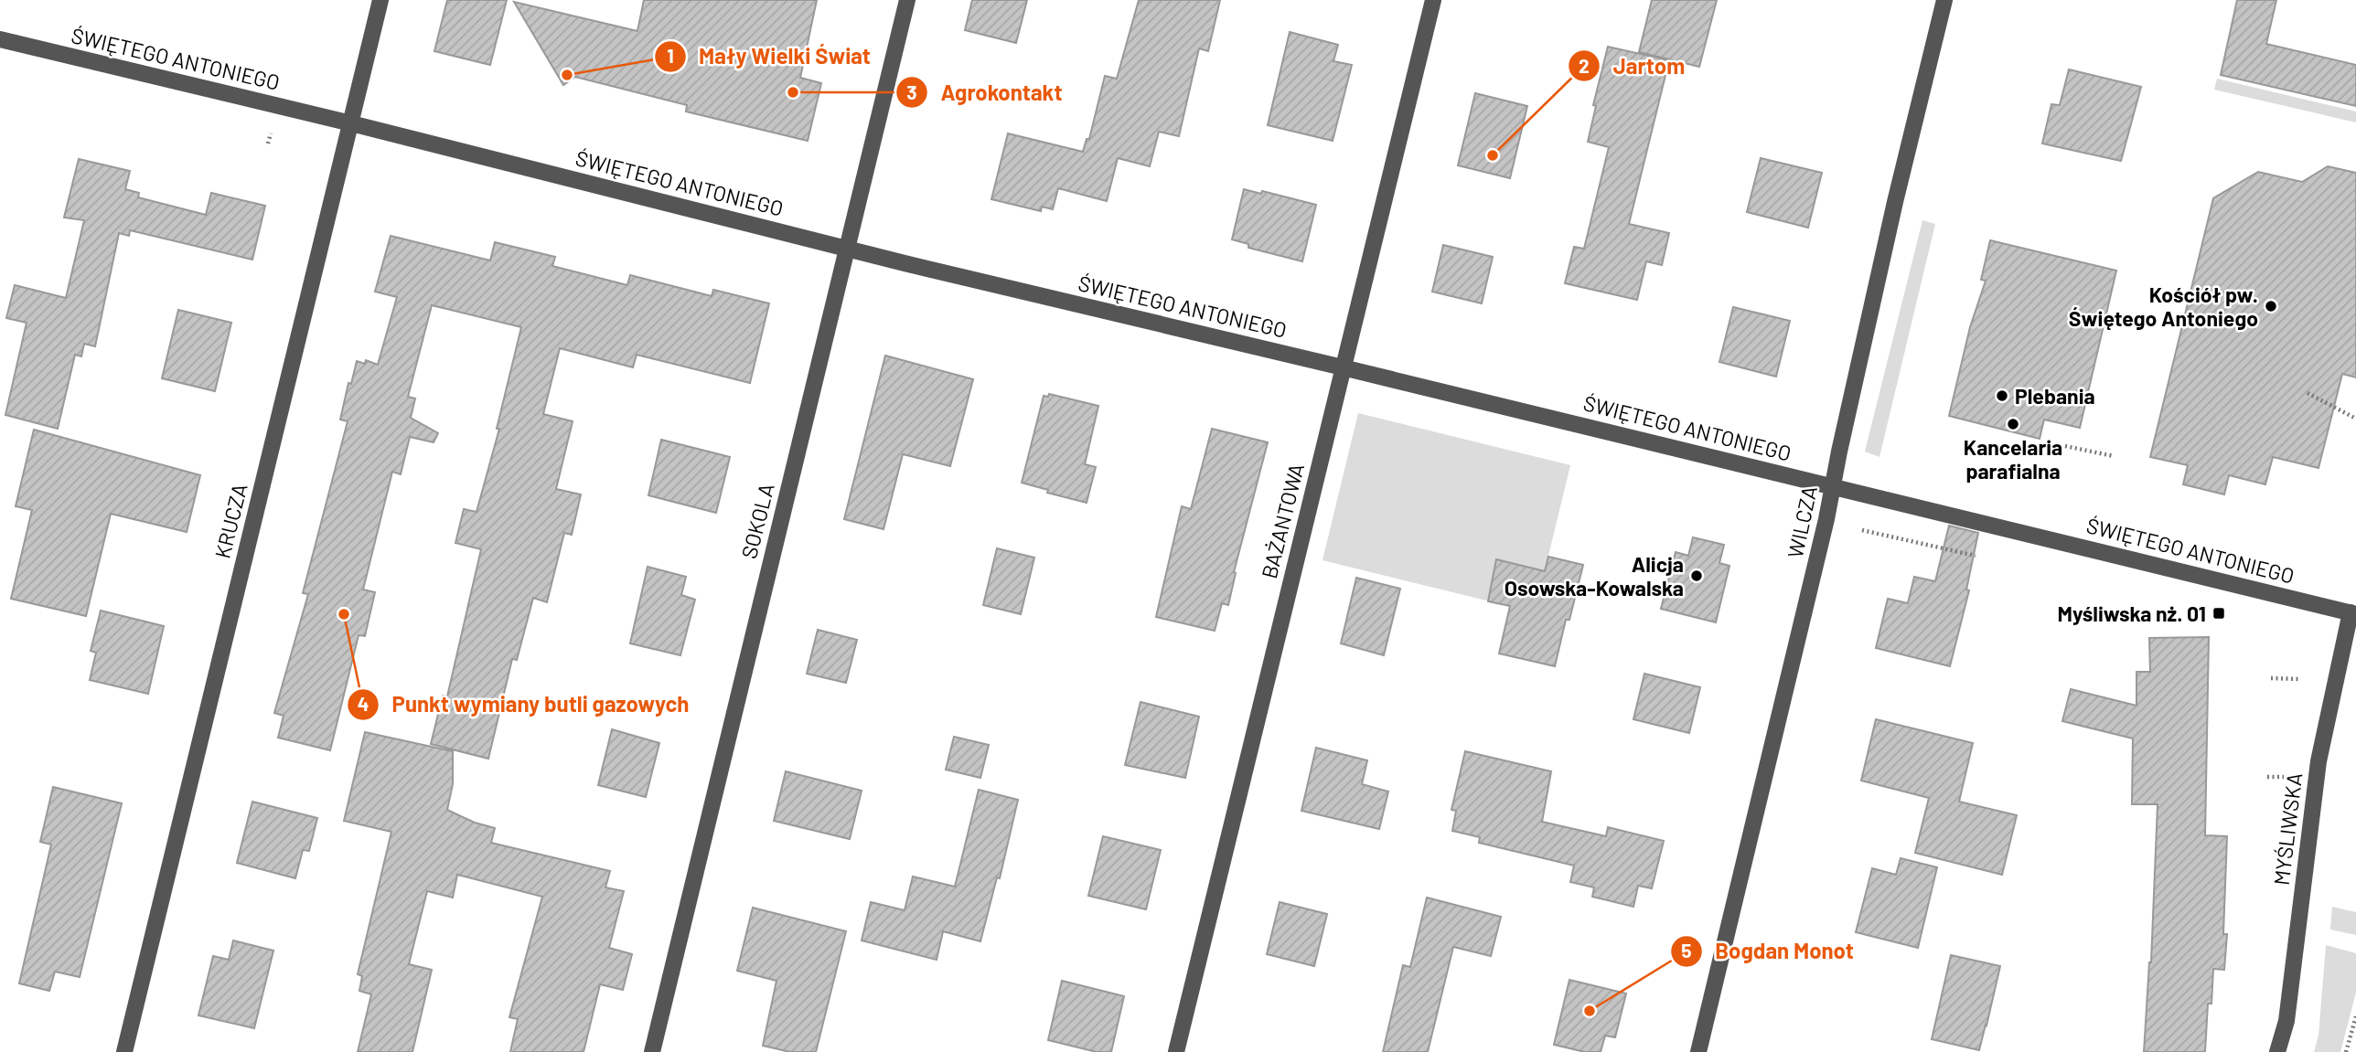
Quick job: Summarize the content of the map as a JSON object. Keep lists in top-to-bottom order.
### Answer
{
  "streets": {
    "street": [
      "ŚWIĘTEGO ANTONIEGO",
      "KRUCZA",
      "SOKOLA",
      "BAŻANTOWA",
      "WILCZA",
      "MYŚLIWSKA"
    ]
  },
  "crossings": [
    ["ŚWIĘTEGO ANTONIEGO", "KRUCZA"],
    ["ŚWIĘTEGO ANTONIEGO", "SOKOLA"],
    ["ŚWIĘTEGO ANTONIEGO", "BAŻANTOWA"],
    ["ŚWIĘTEGO ANTONIEGO", "WILCZA"],
    ["ŚWIĘTEGO ANTONIEGO", "MYŚLIWSKA"]
  ],
  "places": {
    "other": [
      "Mały Wielki Świat",
      "Agrokontakt",
      "Jartom",
      "Kościół pw. Świętego Antoniego",
      "Plebania",
      "Kancelaria parafialna",
      "Alicja Osowska-Kowalska",
      "Punkt wymiany butli gazowych",
      "Bogdan Monot"
    ],
    "transit": ["Myśliwska nż. 01"]
  }
}
